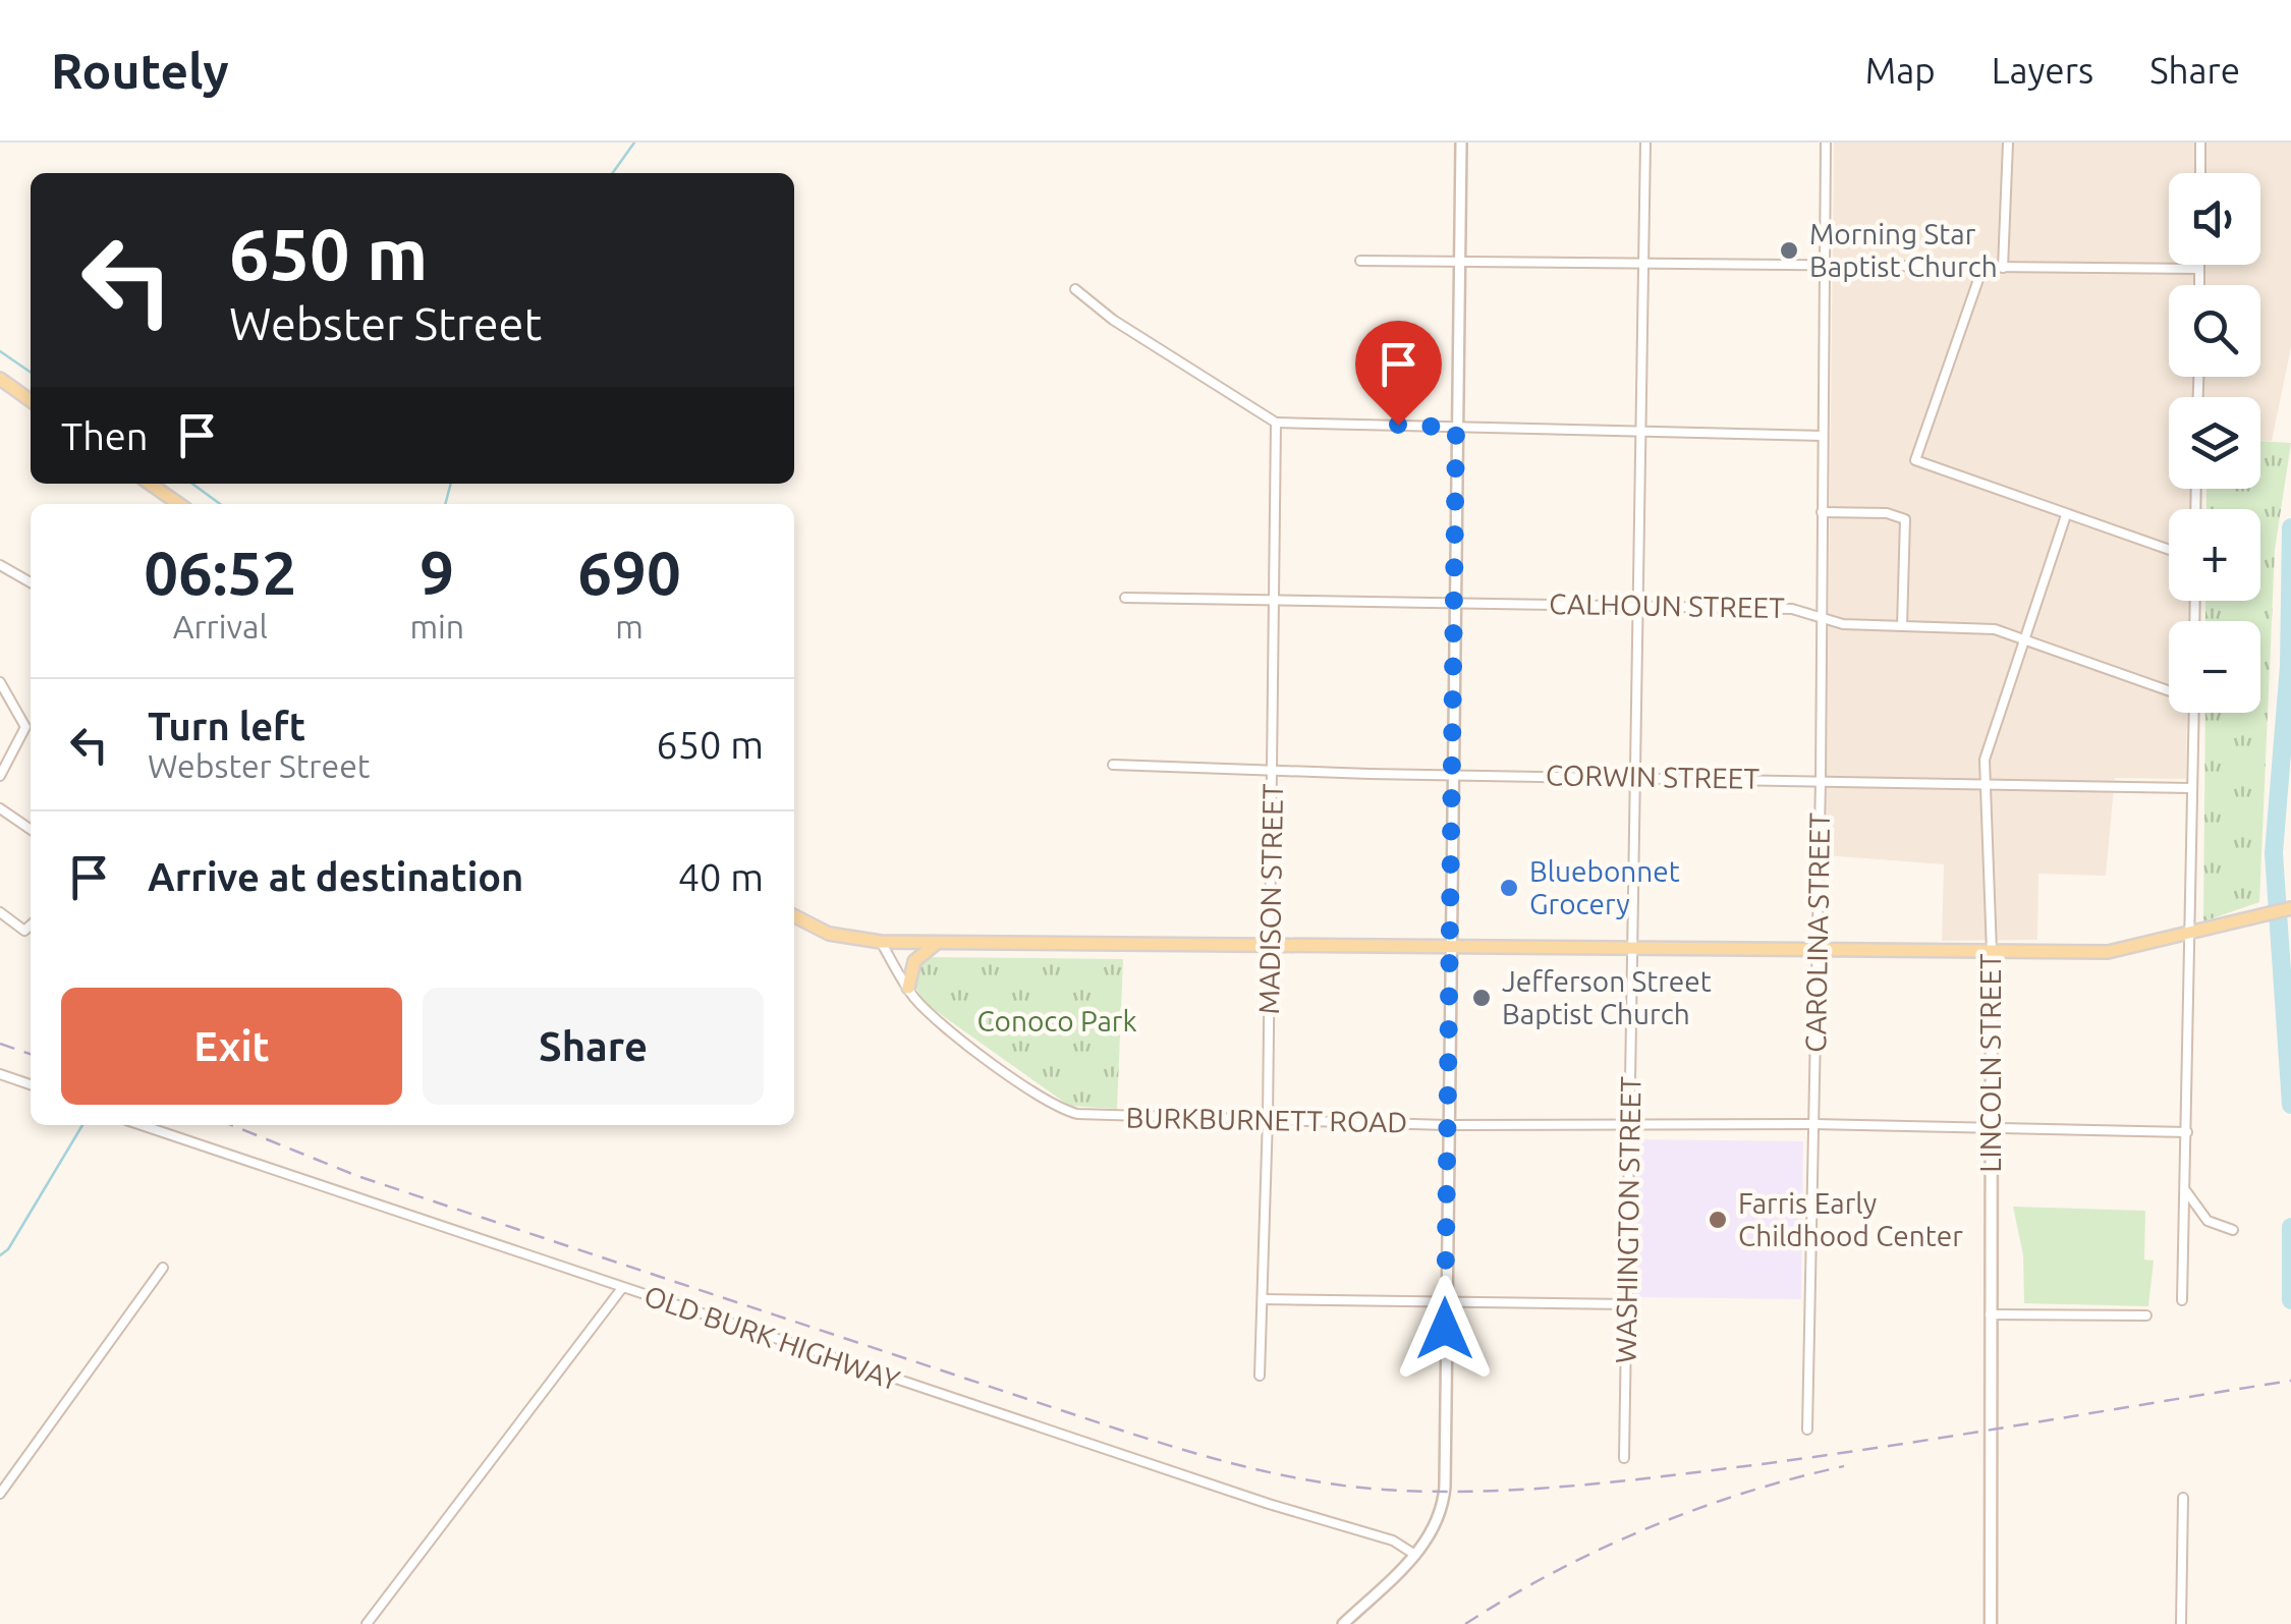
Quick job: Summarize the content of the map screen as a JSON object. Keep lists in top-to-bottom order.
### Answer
{
  "streets": {
    "main road": ["LINCOLN STREET"],
    "street": [
      "CALHOUN STREET",
      "CORWIN STREET",
      "MADISON STREET",
      "CAROLINA STREET",
      "BURKBURNETT ROAD",
      "WASHINGTON STREET",
      "OLD BURK HIGHWAY"
    ]
  },
  "crossings": [
    ["CALHOUN STREET", "MADISON STREET"],
    ["CALHOUN STREET", "CAROLINA STREET"],
    ["CALHOUN STREET", "LINCOLN STREET"],
    ["CALHOUN STREET", "WASHINGTON STREET"],
    ["CORWIN STREET", "MADISON STREET"],
    ["CORWIN STREET", "CAROLINA STREET"],
    ["CORWIN STREET", "LINCOLN STREET"],
    ["CORWIN STREET", "WASHINGTON STREET"],
    ["MADISON STREET", "BURKBURNETT ROAD"],
    ["CAROLINA STREET", "BURKBURNETT ROAD"],
    ["LINCOLN STREET", "BURKBURNETT ROAD"],
    ["BURKBURNETT ROAD", "WASHINGTON STREET"]
  ],
  "parks": ["Conoco Park"],
  "places": [
    "Morning Star Baptist Church",
    "Bluebonnet Grocery",
    "Jefferson Street Baptist Church",
    "Farris Early Childhood Center"
  ],
  "page": {
    "header": "Routely",
    "nav": ["Map", "Layers", "Share"],
    "map_buttons": ["+", "−"],
    "turn": ["650 m", "Webster Street"],
    "then": "Then",
    "eta": [
      "06:52",
      "Arrival",
      "9",
      "min",
      "690",
      "m"
    ],
    "list": [
      {
        "name": "Turn left",
        "note": "Webster Street",
        "value": "650 m"
      },
      {
        "name": "Arrive at destination",
        "value": "40 m"
      }
    ],
    "buttons": ["Exit", "Share"]
  }
}
